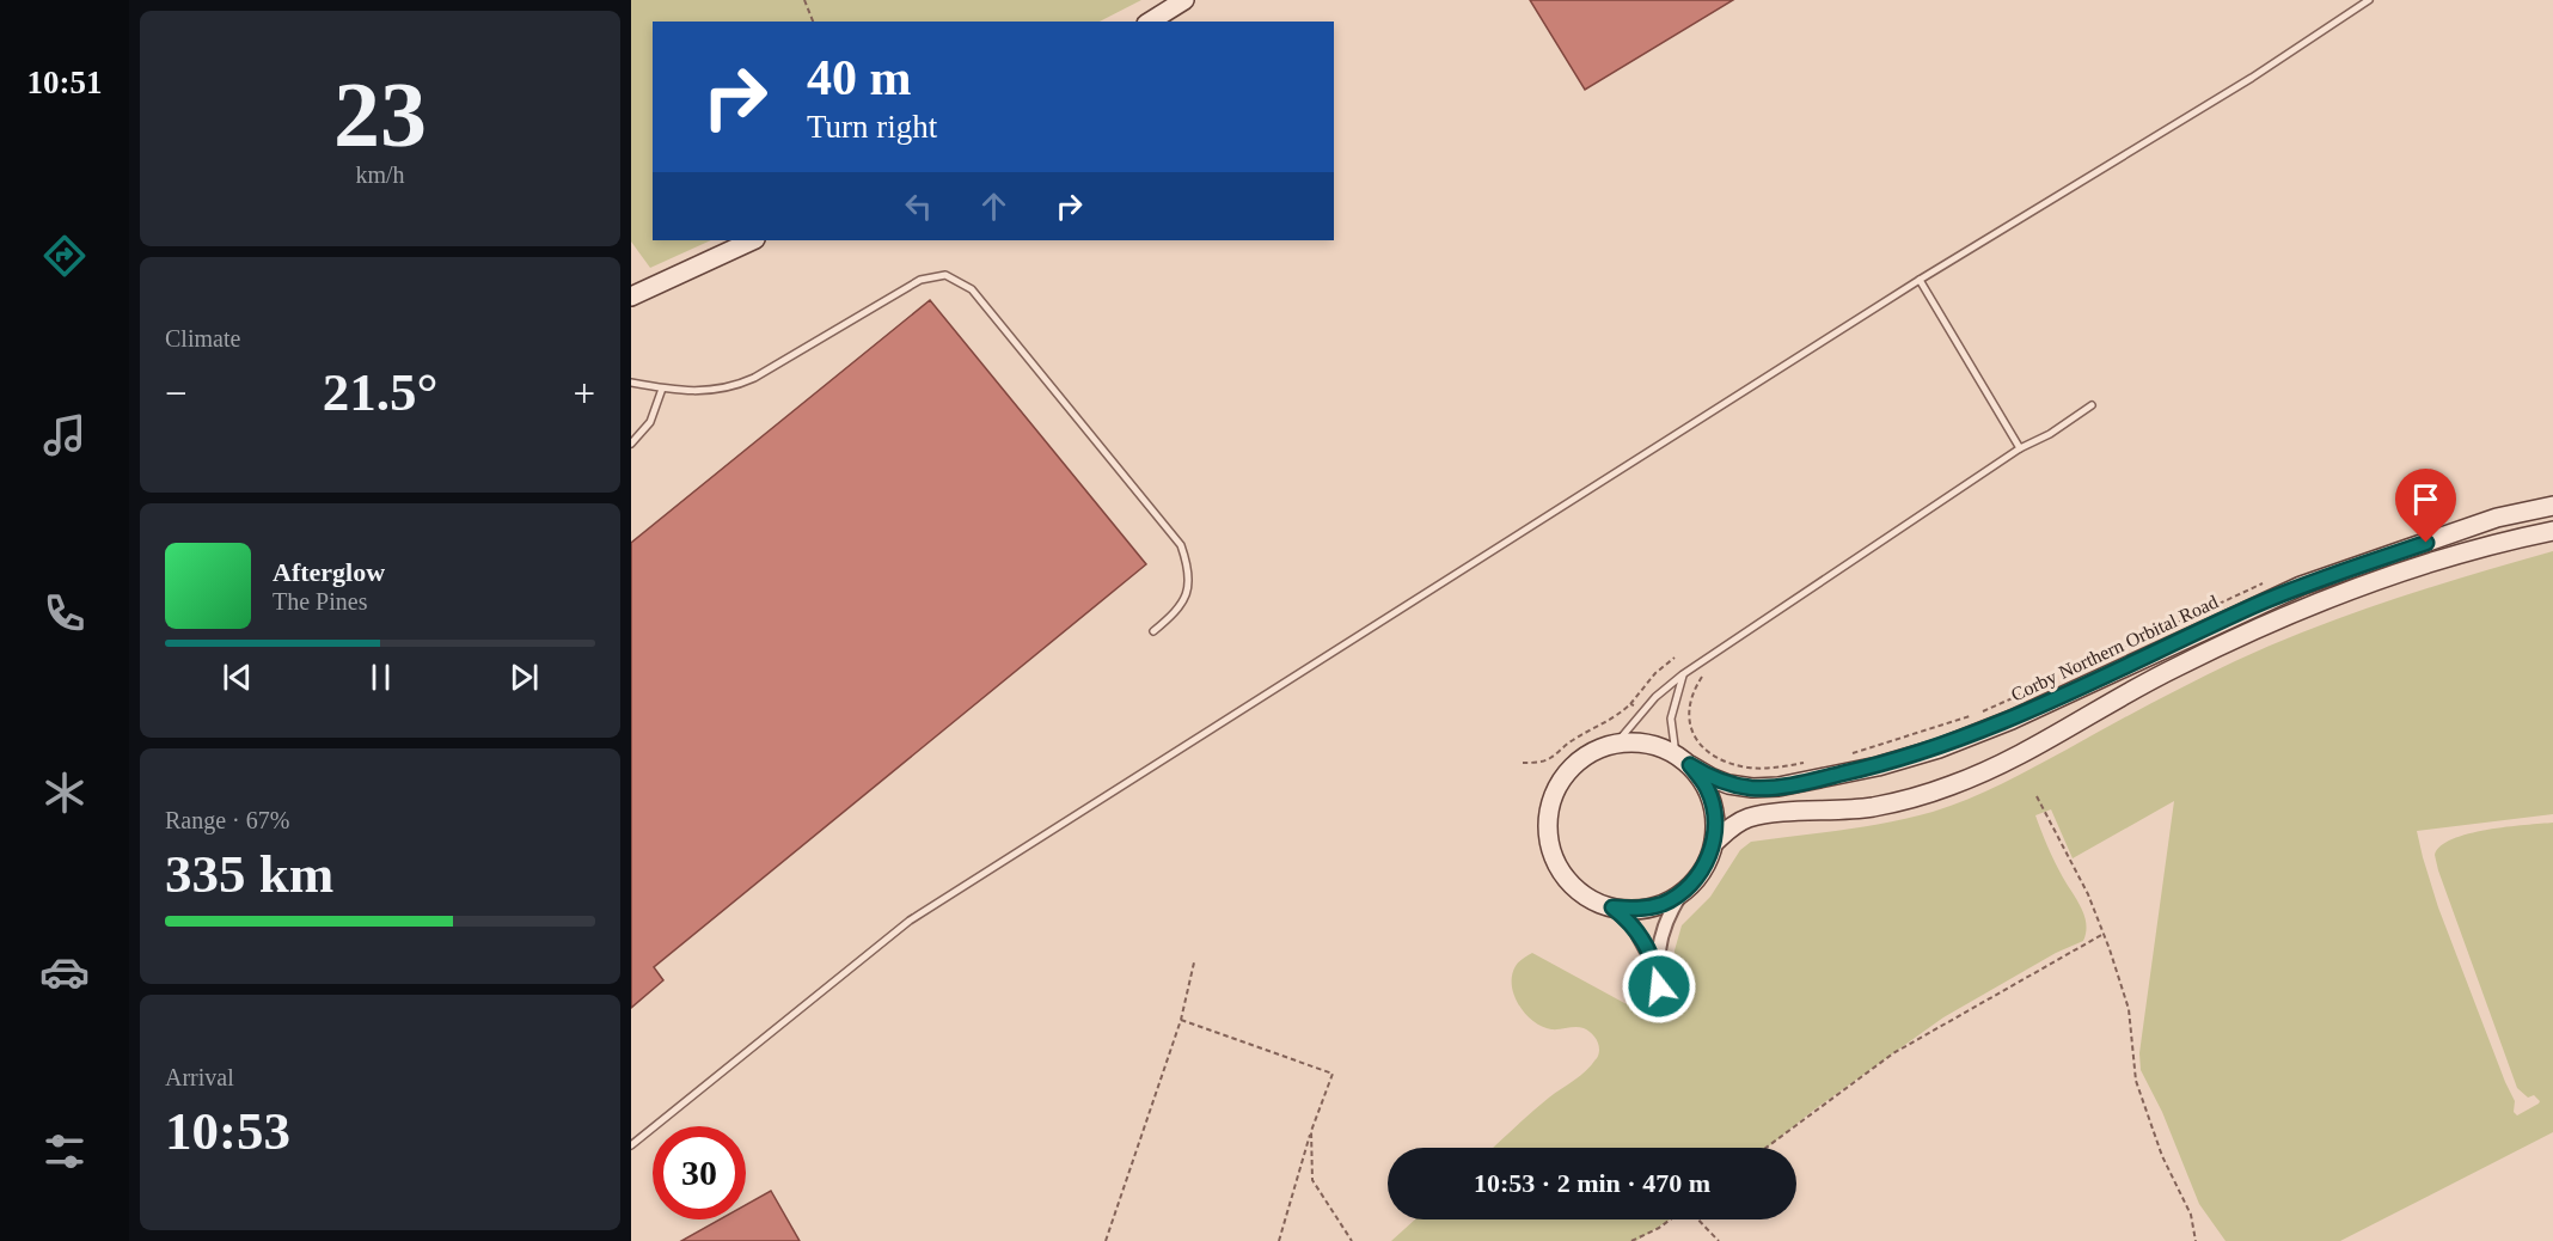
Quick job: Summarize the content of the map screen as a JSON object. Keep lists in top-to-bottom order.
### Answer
{
  "streets": {
    "street": ["Corby Northern Orbital Road"]
  },
  "page": {
    "tabs": "10:51",
    "tile": [
      ["23", "km/h"],
      "Climate",
      ["Range · 67%", "335 km"],
      ["Arrival", "10:53"]
    ],
    "turn": ["40 m", "Turn right"],
    "heat": ["−", "21.5°", "+"],
    "song": ["Afterglow", "The Pines"],
    "limit": "30",
    "trip": "10:53 · 2 min · 470 m"
  }
}
